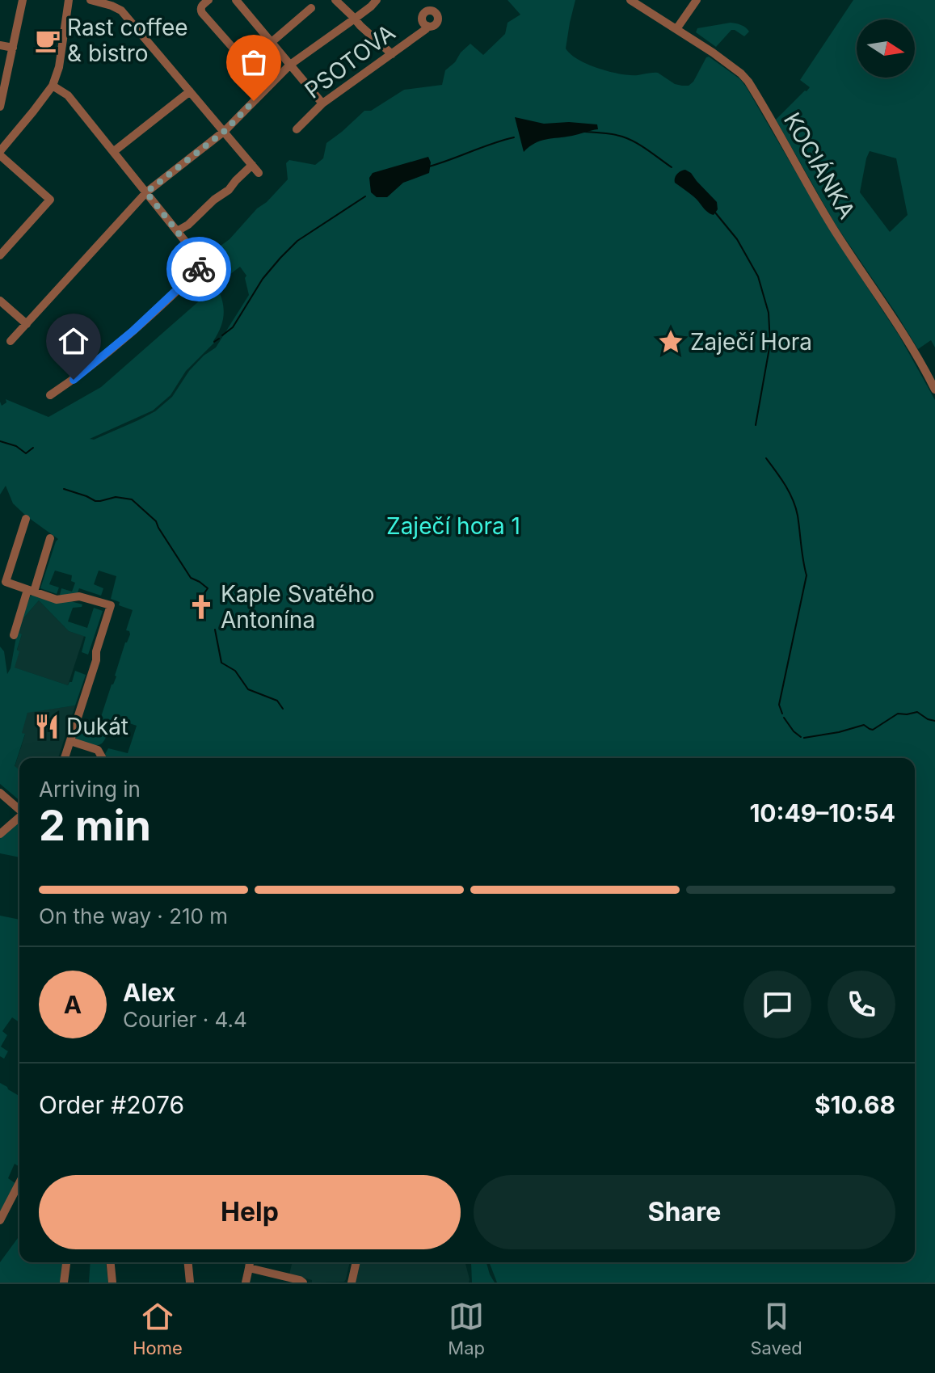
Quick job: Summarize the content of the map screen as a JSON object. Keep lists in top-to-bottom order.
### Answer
{
  "streets": {
    "street": ["PSOTOVA", "KOCIÁNKA"]
  },
  "parks": ["Zaječí hora 1"],
  "places": {
    "cafe": ["Rast coffee & bistro"],
    "place": ["Zaječí Hora"],
    "church": ["Kaple Svatého Antonína"],
    "restaurant": ["Dukát"]
  },
  "north": "right",
  "page": {
    "heading": ["2 min", "Arriving in", "10:49–10:54"],
    "panel": [
      "Alex",
      "Courier · 4.4",
      "Order #2076",
      "$10.68"
    ],
    "bar": "On the way · 210 m",
    "round": "A",
    "buttons": ["Help", "Share"],
    "tabs": ["Home", "Map", "Saved"]
  }
}
